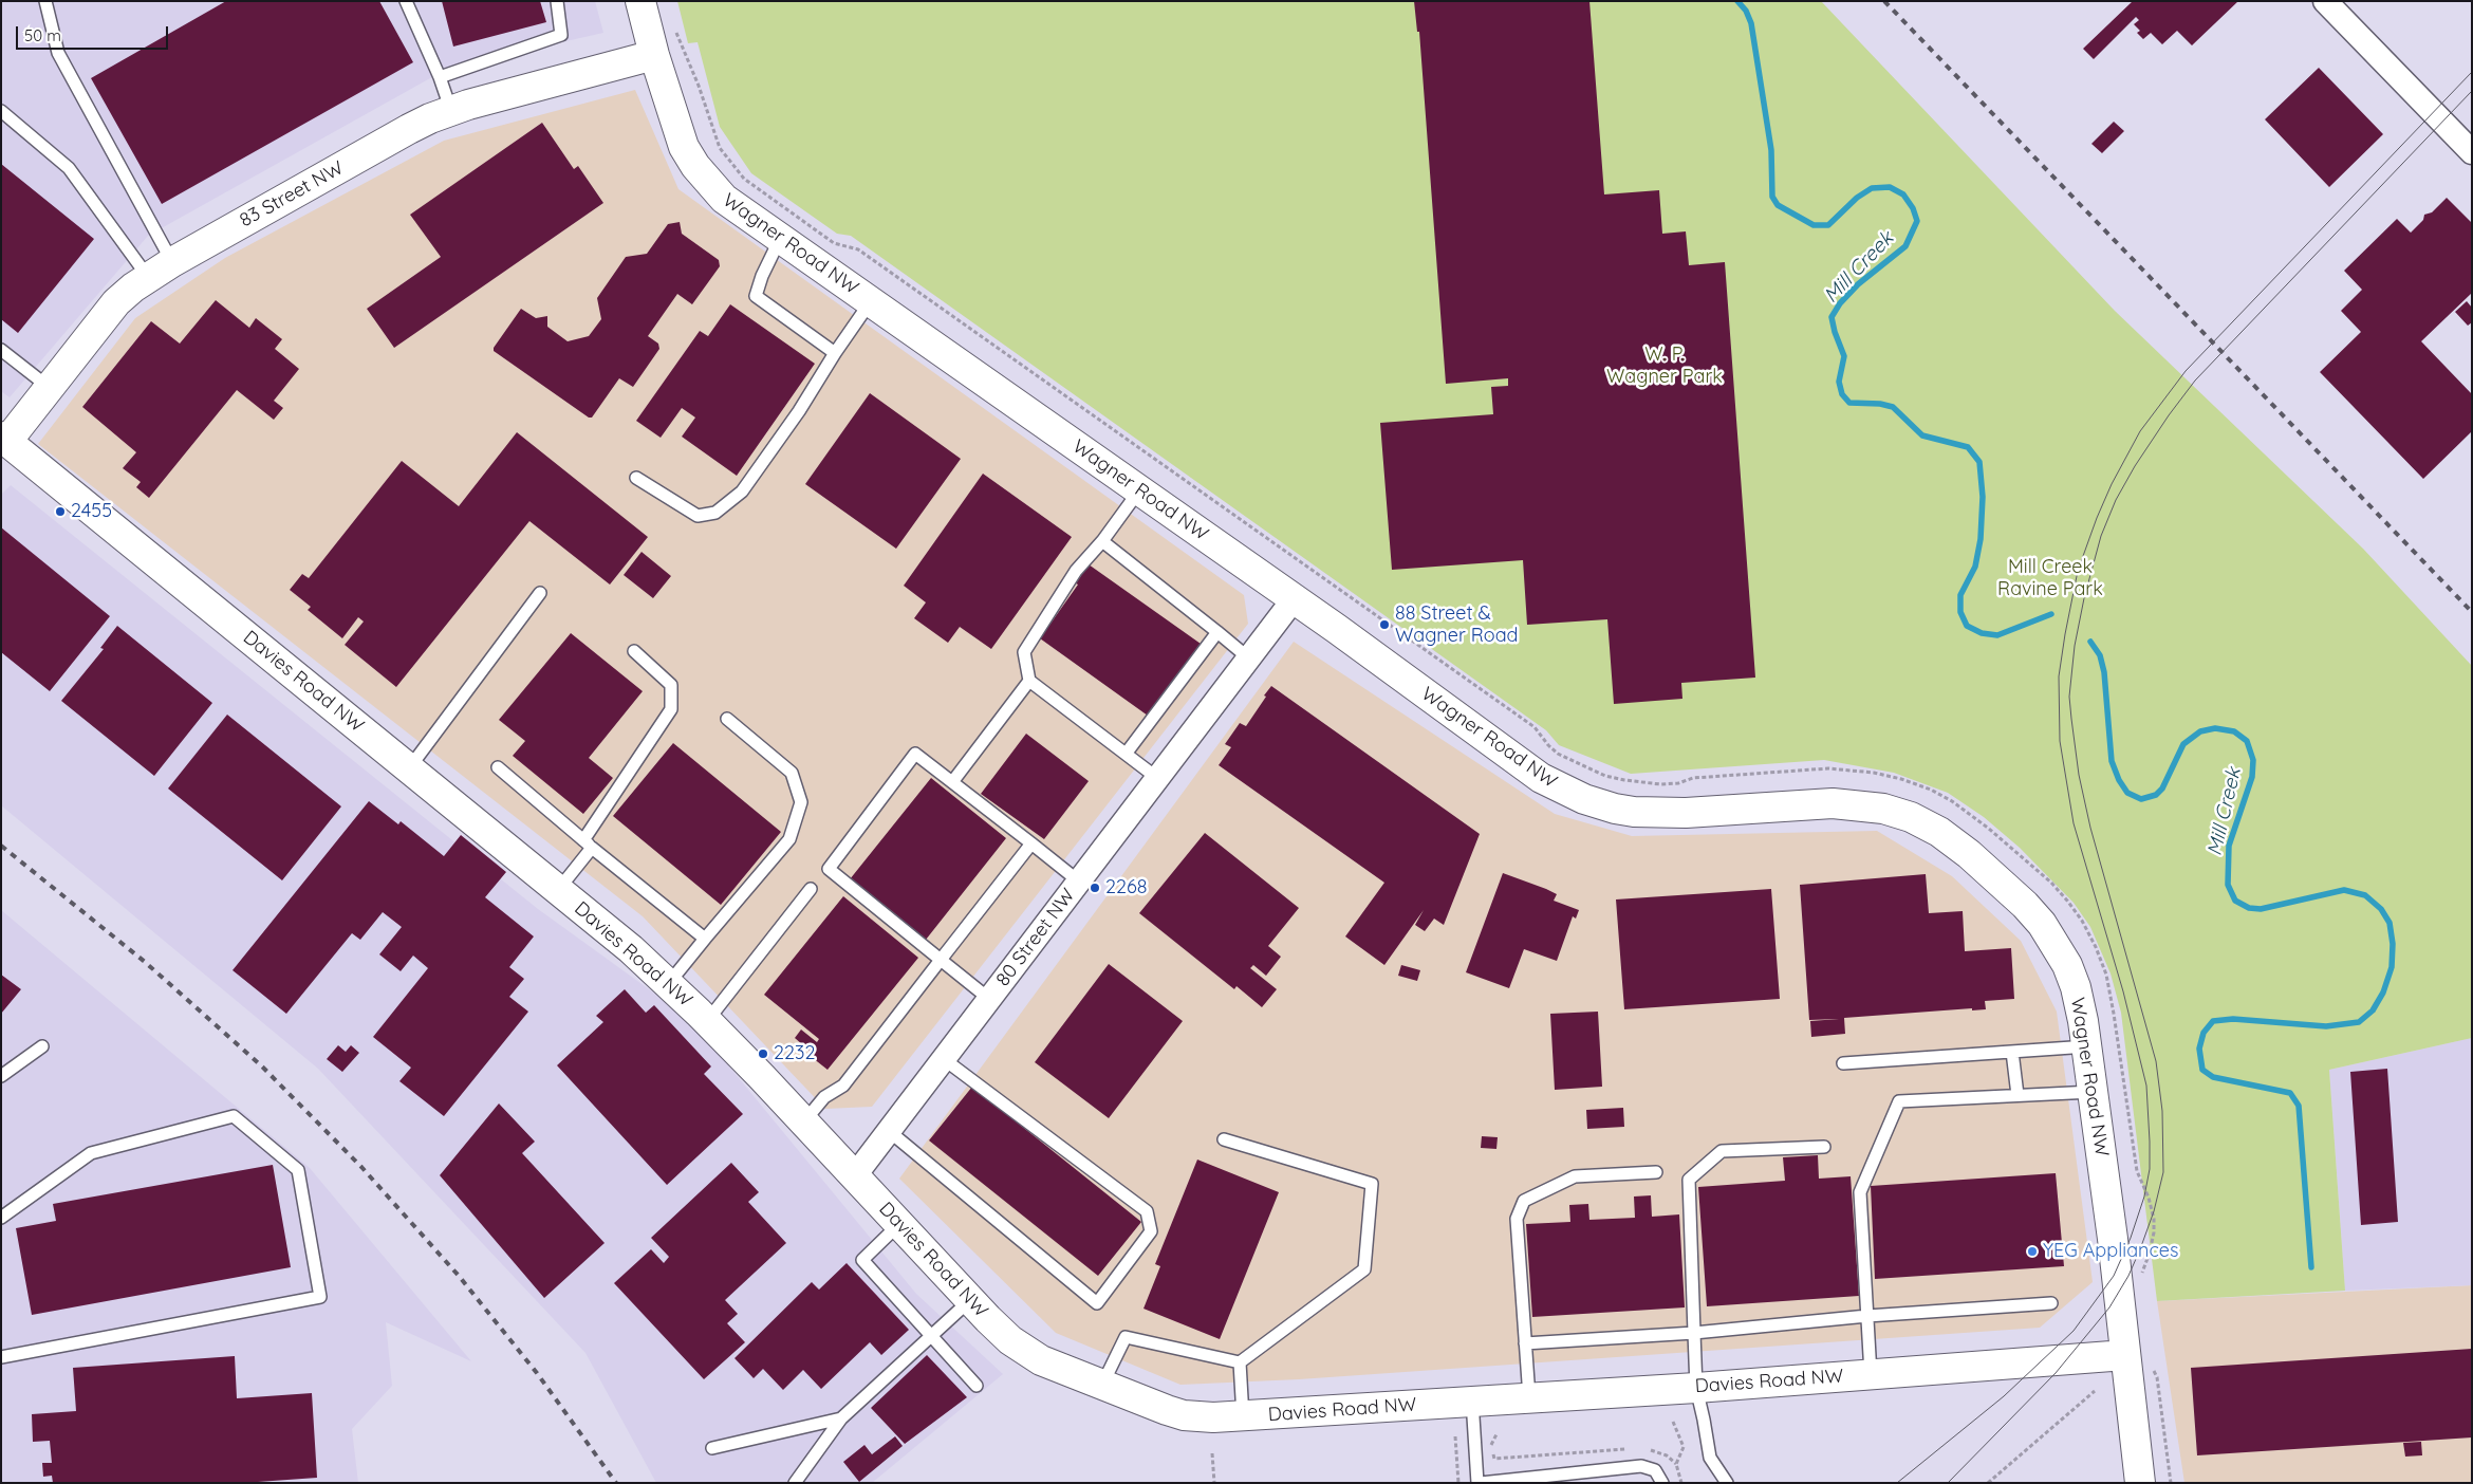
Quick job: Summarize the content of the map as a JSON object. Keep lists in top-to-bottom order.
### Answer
{
  "streets": {
    "street": [
      "83 Street NW",
      "Wagner Road NW",
      "Davies Road NW",
      "80 Street NW"
    ]
  },
  "crossings": [
    ["83 Street NW", "Wagner Road NW"],
    ["83 Street NW", "Davies Road NW"],
    ["Wagner Road NW", "Davies Road NW"],
    ["Wagner Road NW", "80 Street NW"],
    ["Davies Road NW", "80 Street NW"]
  ],
  "water": ["Mill Creek"],
  "parks": ["W. P. Wagner Park", "Mill Creek Ravine Park"],
  "places": [
    "2455",
    "88 Street & Wagner Road",
    "2268",
    "2232",
    "YEG Appliances"
  ],
  "scale_bar": "50 m"
}
